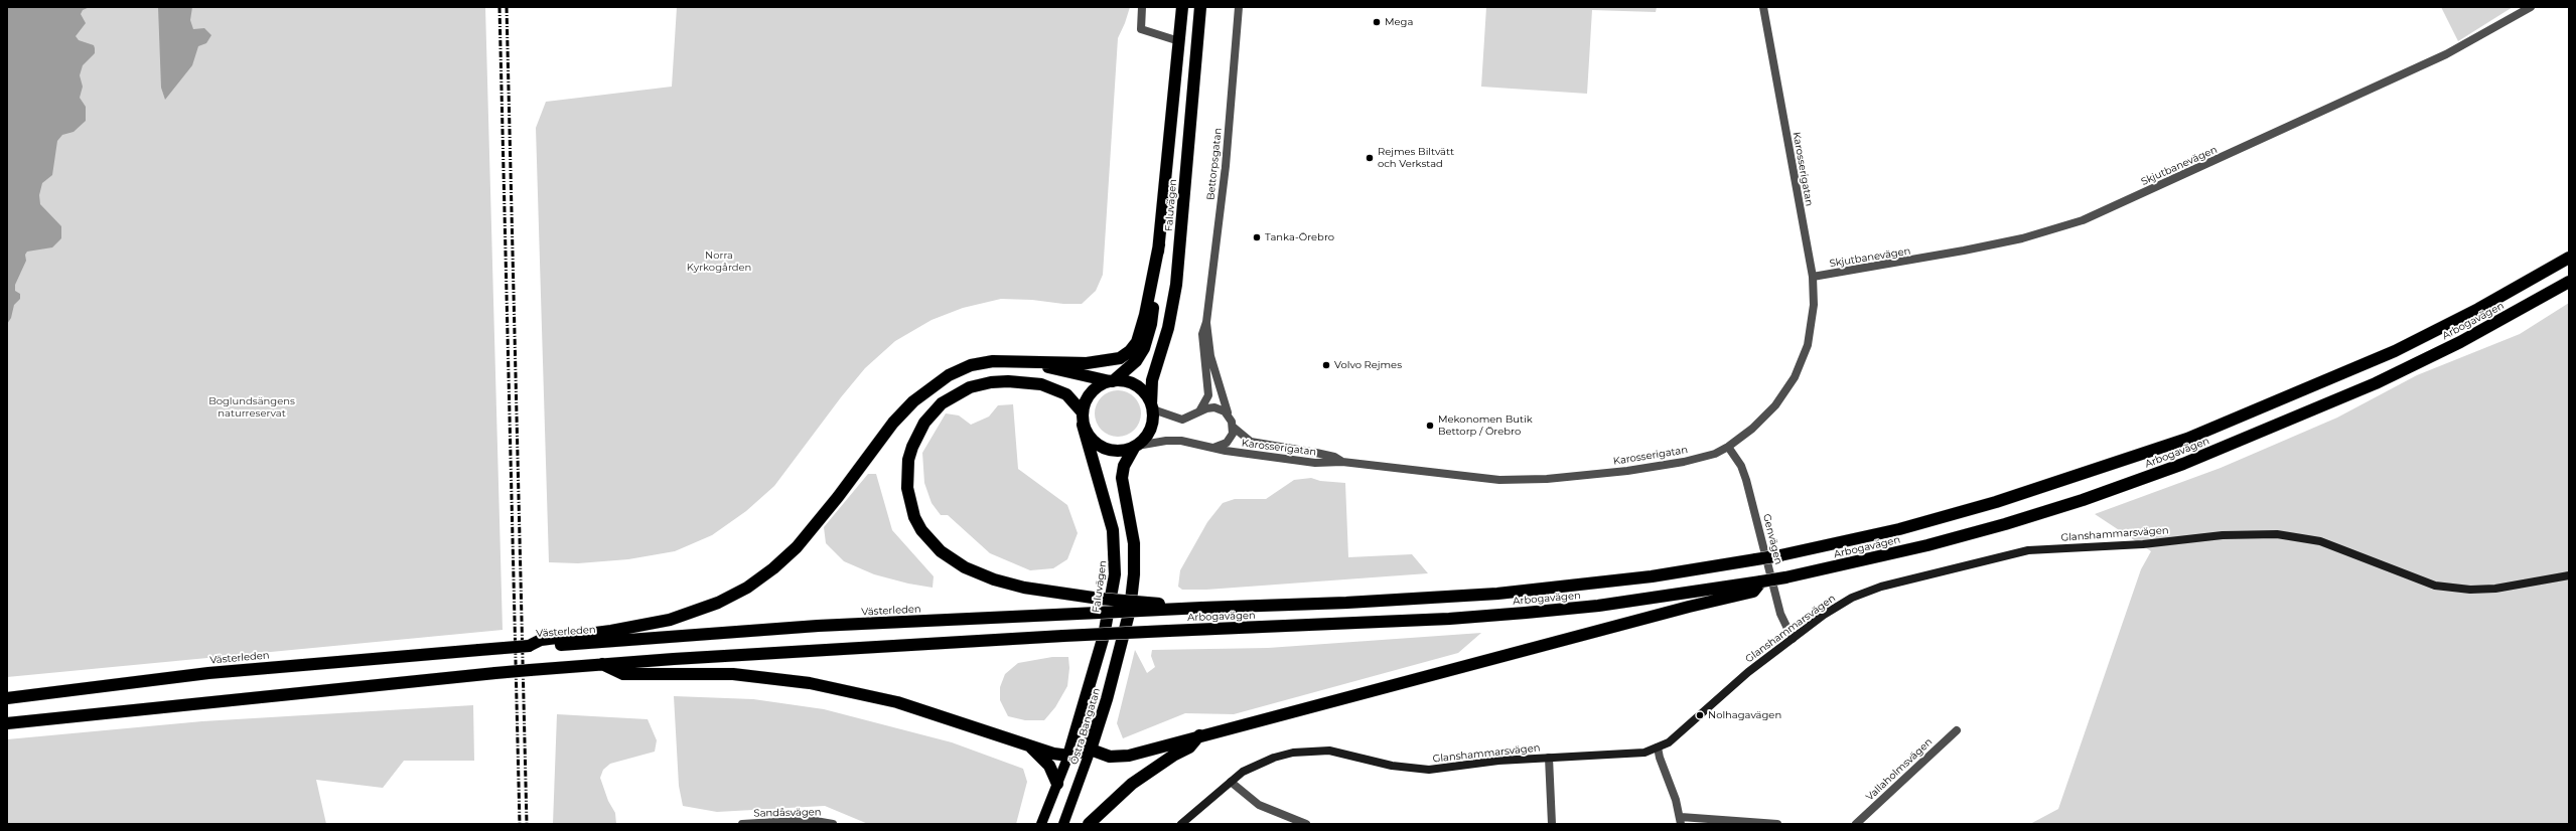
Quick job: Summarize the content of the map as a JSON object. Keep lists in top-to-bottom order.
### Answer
{
  "streets": {
    "highway": [
      "Faluvägen",
      "Arbogavägen",
      "Västerleden",
      "Östra Bangatan"
    ],
    "street": [
      "Bettorpsgatan",
      "Skjutbanevägen",
      "Karosserigatan",
      "Glanshammarsvägen",
      "Genvägen",
      "Vallaholmsvägen",
      "Sandåsvägen"
    ]
  },
  "crossings": [
    ["Bettorpsgatan", "Karosserigatan"],
    ["Skjutbanevägen", "Karosserigatan"],
    ["Karosserigatan", "Faluvägen"],
    ["Karosserigatan", "Genvägen"],
    ["Faluvägen", "Östra Bangatan"],
    ["Arbogavägen", "Västerleden"],
    ["Arbogavägen", "Östra Bangatan"],
    ["Glanshammarsvägen", "Genvägen"]
  ],
  "parks": ["Norra Kyrkogården", "Boglundsängens naturreservat"],
  "places": [
    "Mega",
    "Rejmes Biltvätt och Verkstad",
    "Tanka-Örebro",
    "Volvo Rejmes",
    "Mekonomen Butik Bettorp / Örebro",
    "Nolhagavägen"
  ]
}
